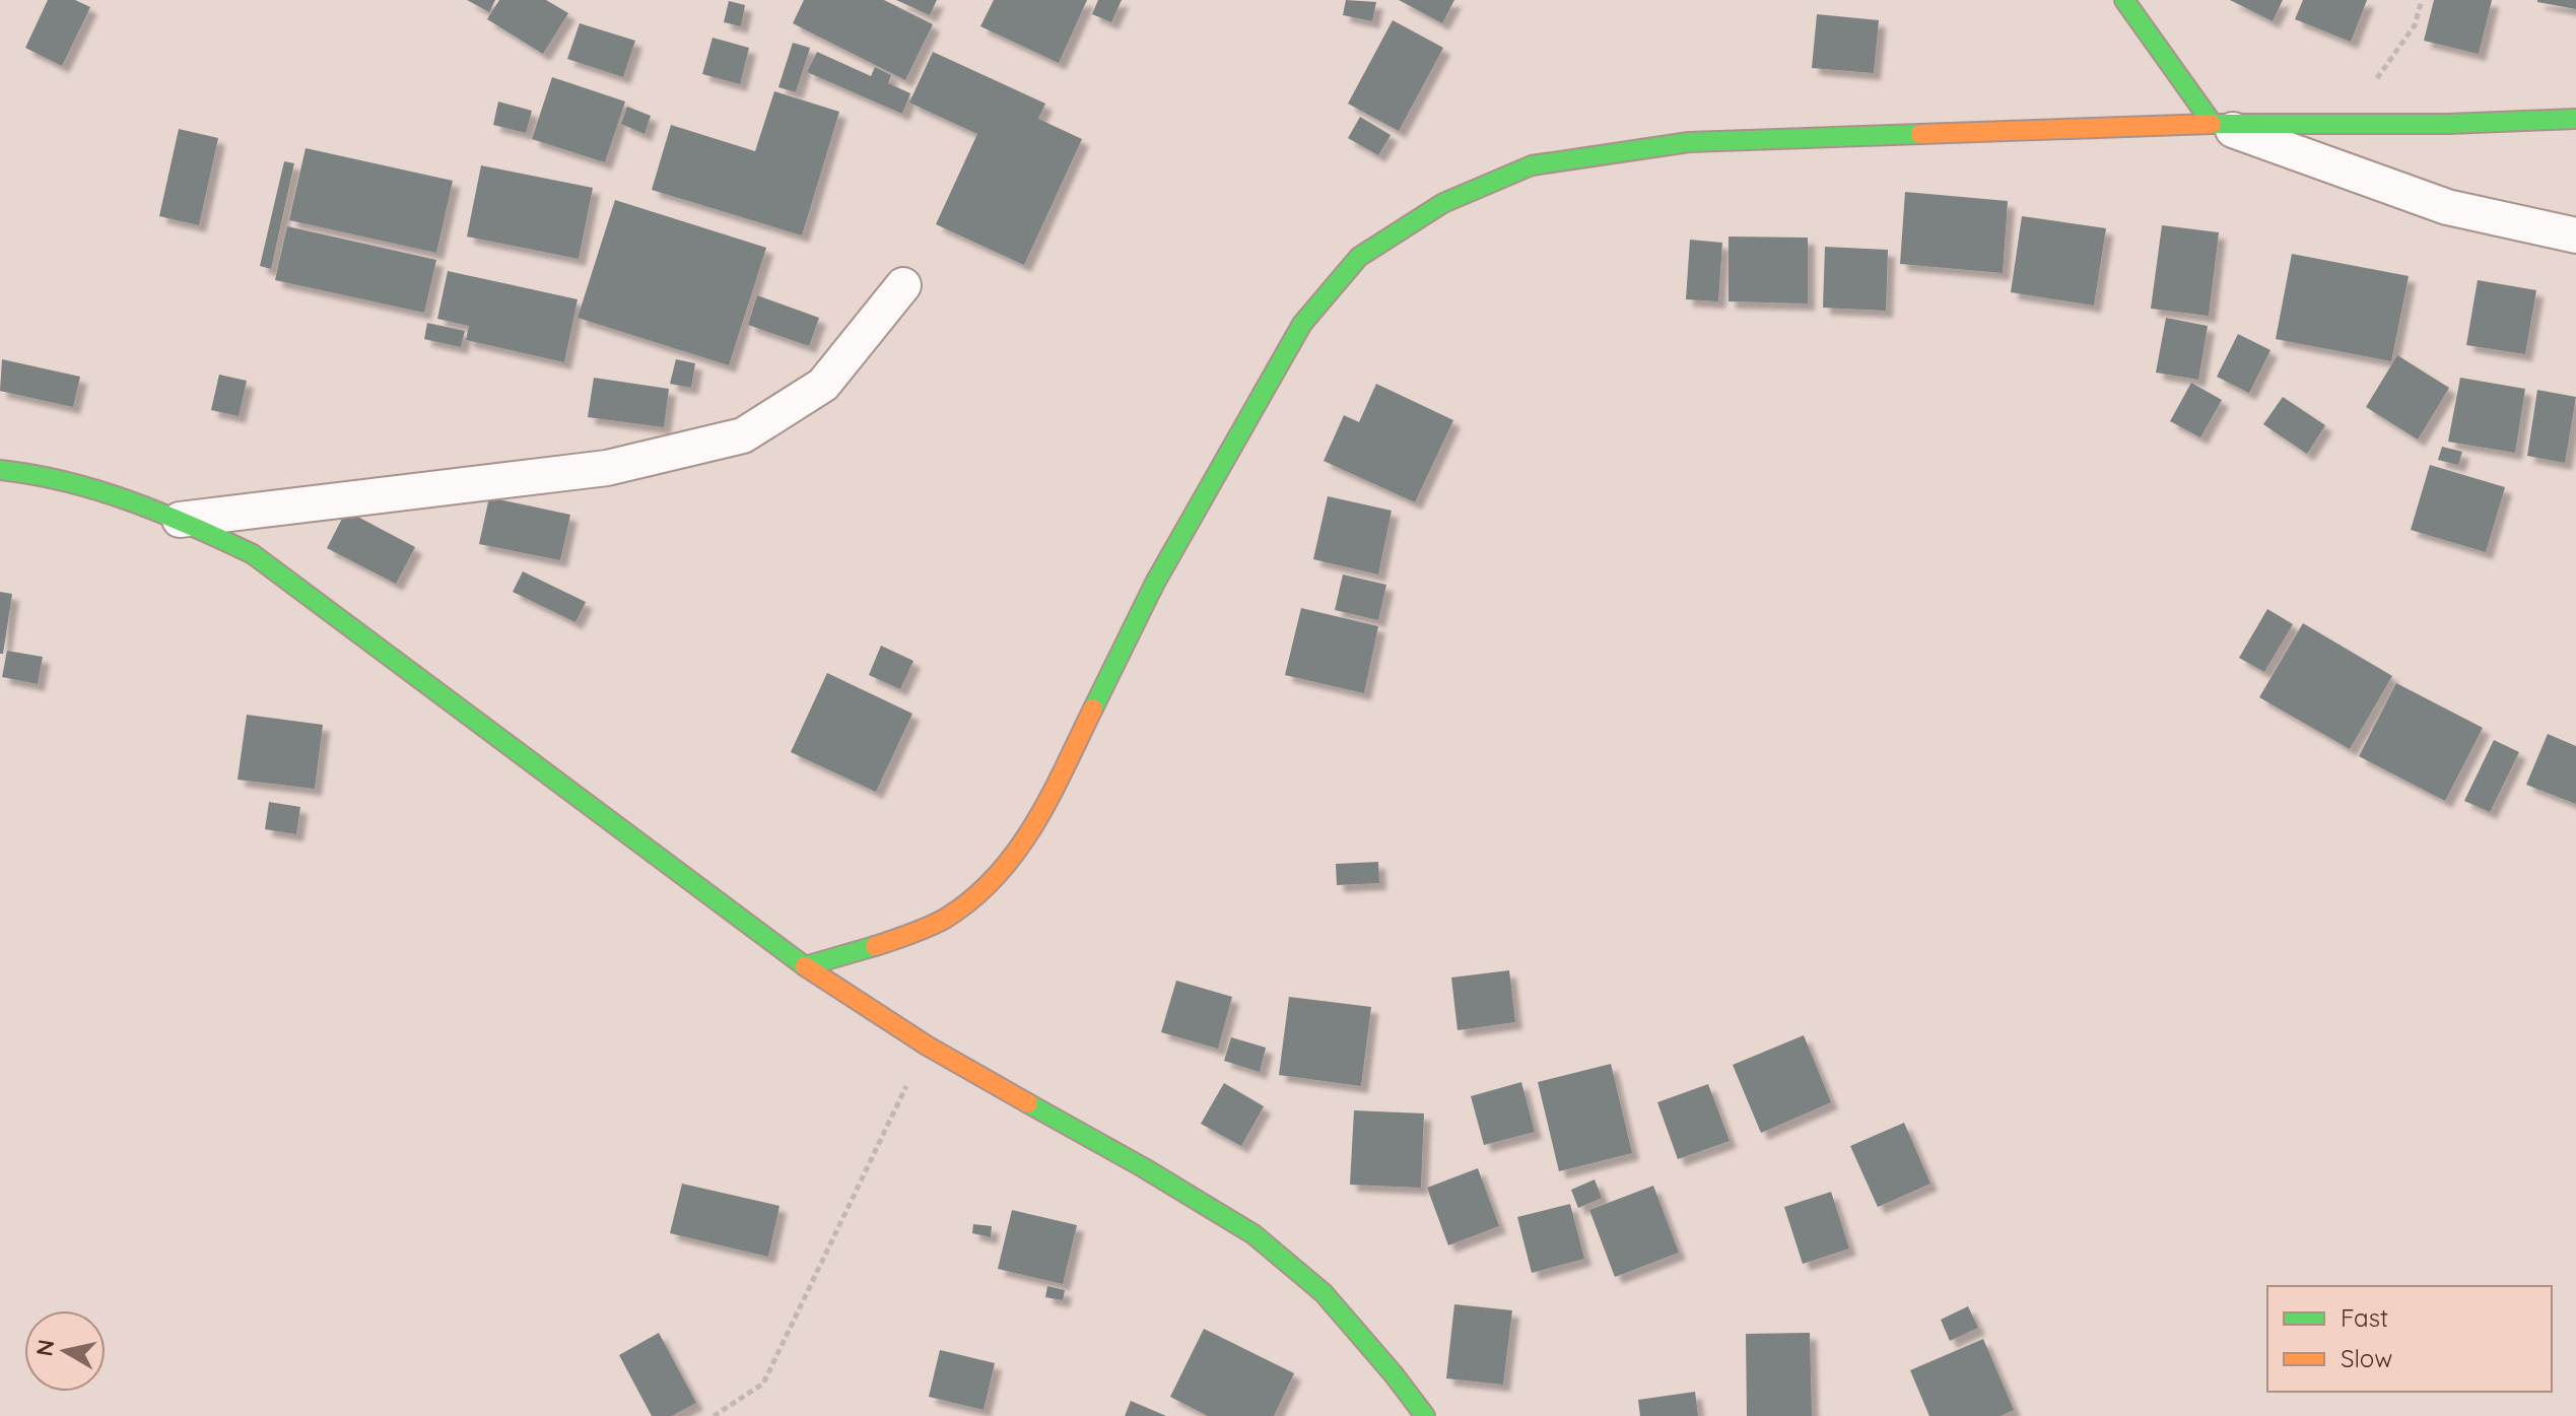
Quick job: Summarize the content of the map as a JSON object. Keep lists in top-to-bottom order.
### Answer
{
  "legend": ["Fast", "Slow"],
  "north": "left"
}
